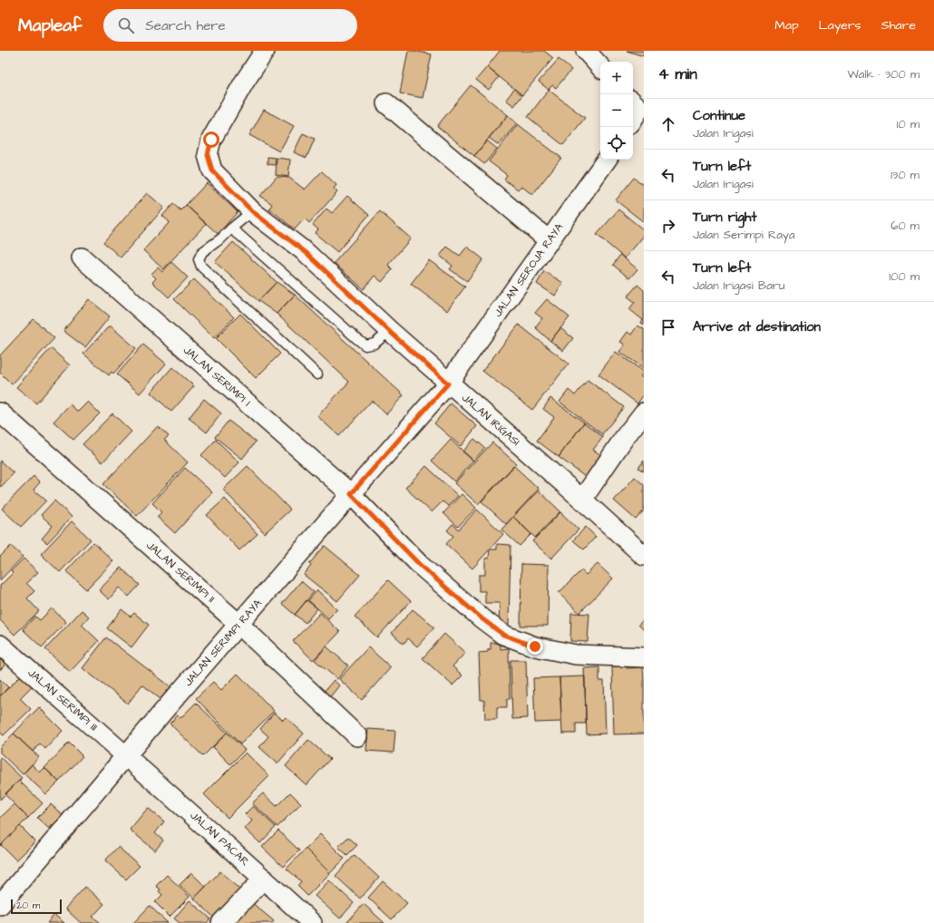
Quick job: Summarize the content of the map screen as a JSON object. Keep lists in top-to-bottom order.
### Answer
{
  "streets": {
    "street": [
      "JALAN SEROJA RAYA",
      "JALAN SERIMPI I",
      "JALAN IRIGASI",
      "JALAN SERIMPI II",
      "JALAN SERIMPI RAYA",
      "JALAN SERIMPI III",
      "JALAN PACAR"
    ]
  },
  "crossings": [
    ["JALAN SEROJA RAYA", "JALAN IRIGASI"],
    ["JALAN SEROJA RAYA", "JALAN SERIMPI RAYA"],
    ["JALAN SERIMPI I", "JALAN SERIMPI RAYA"],
    ["JALAN IRIGASI", "JALAN SERIMPI RAYA"],
    ["JALAN SERIMPI II", "JALAN SERIMPI RAYA"],
    ["JALAN SERIMPI RAYA", "JALAN SERIMPI III"],
    ["JALAN SERIMPI RAYA", "JALAN PACAR"],
    ["JALAN SERIMPI III", "JALAN PACAR"]
  ],
  "scale_bar": "20 m",
  "page": {
    "header": "Mapleaf",
    "search": "Search here",
    "nav": ["Map", "Layers", "Share"],
    "heading": ["4 min", "Walk · 300 m"],
    "map_buttons": ["+", "−"],
    "list": [
      ["Continue", "Jalan Irigasi", "10 m"],
      ["Turn left", "Jalan Irigasi", "130 m"],
      ["Turn right", "Jalan Serimpi Raya", "60 m"],
      ["Turn left", "Jalan Irigasi Baru", "100 m"],
      "Arrive at destination"
    ],
    "scale": "20 m"
  }
}
